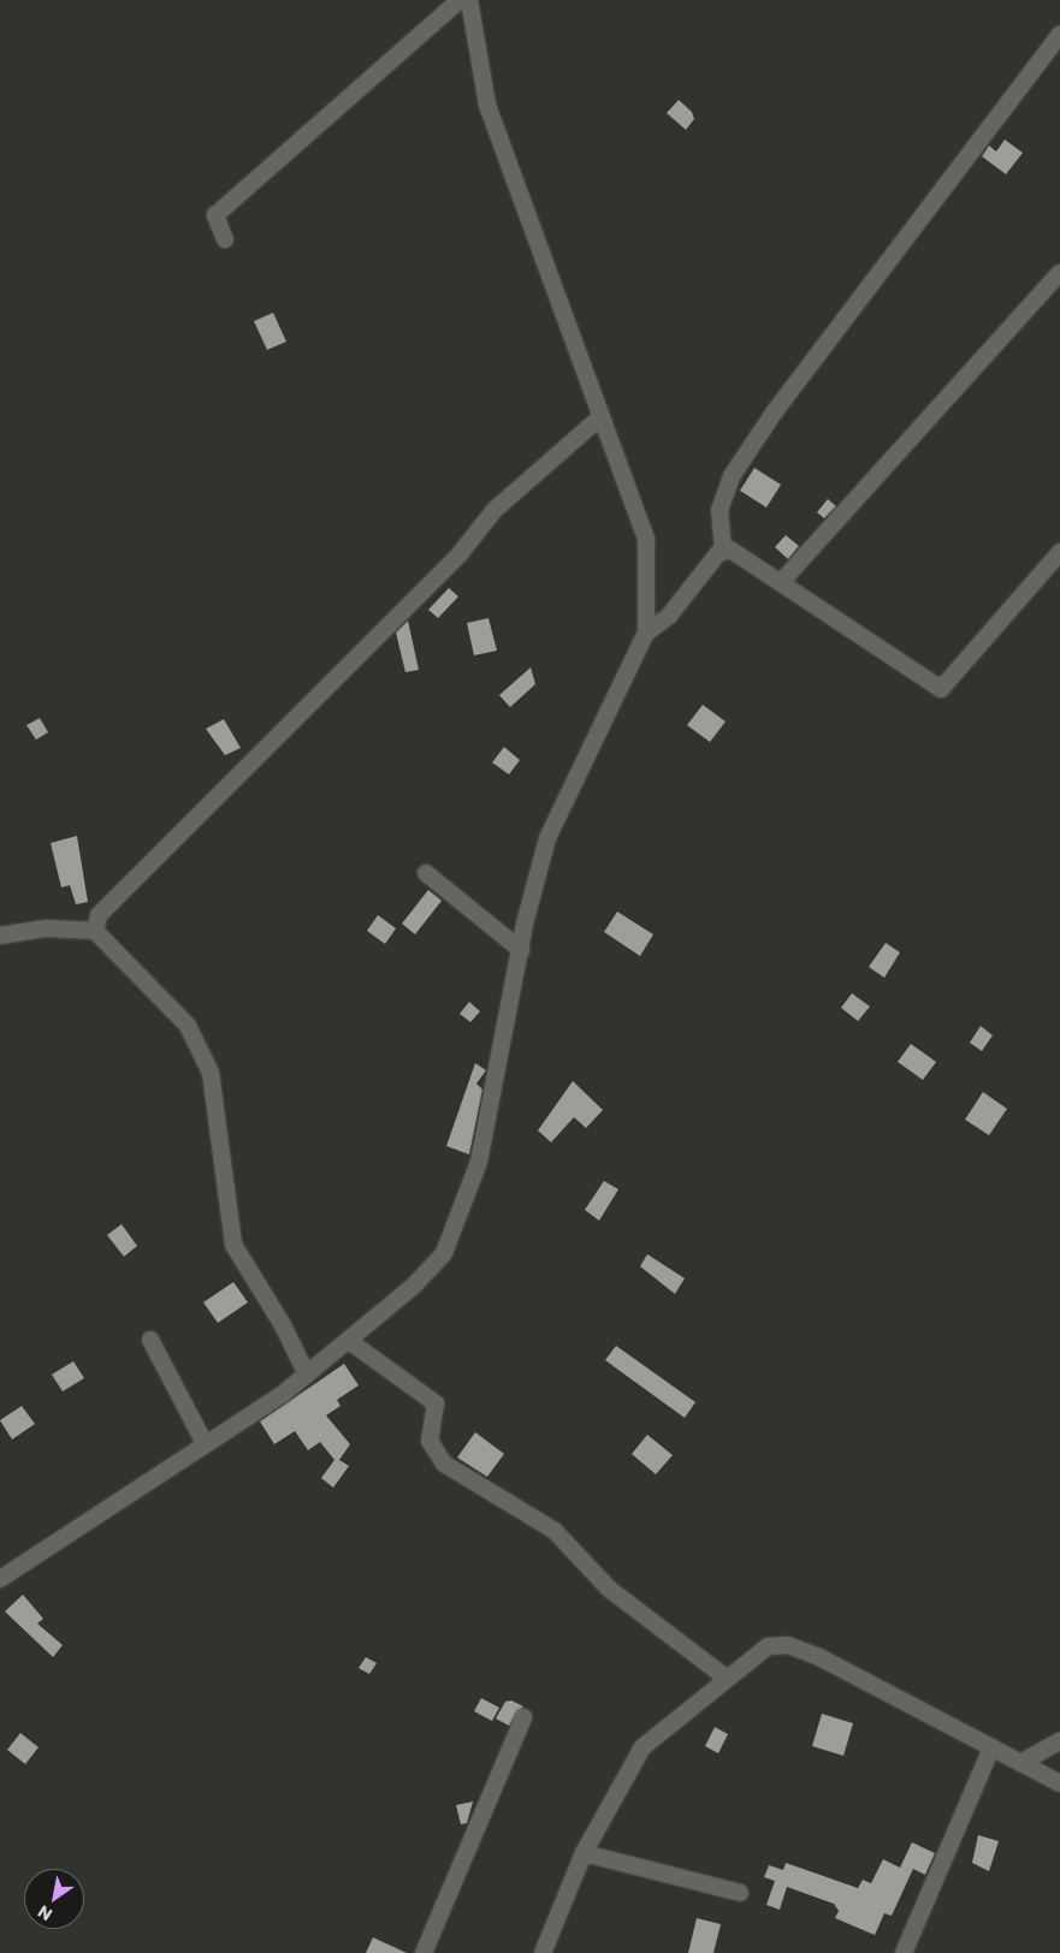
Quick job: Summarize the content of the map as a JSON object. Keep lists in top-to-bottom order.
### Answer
{
  "north": "bottom left"
}
